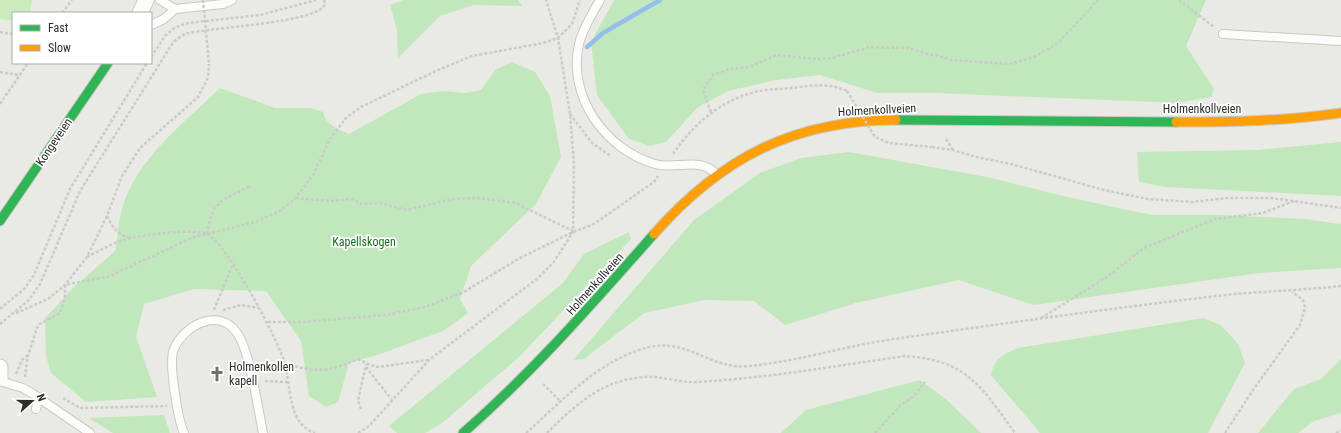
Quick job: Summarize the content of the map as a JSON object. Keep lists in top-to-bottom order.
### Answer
{
  "streets": {
    "main road": ["Holmenkollveien", "Kongeveien"]
  },
  "parks": ["Kapellskogen"],
  "places": {
    "church": ["Holmenkollen kapell"]
  },
  "legend": ["Fast", "Slow"],
  "north": "right"
}
